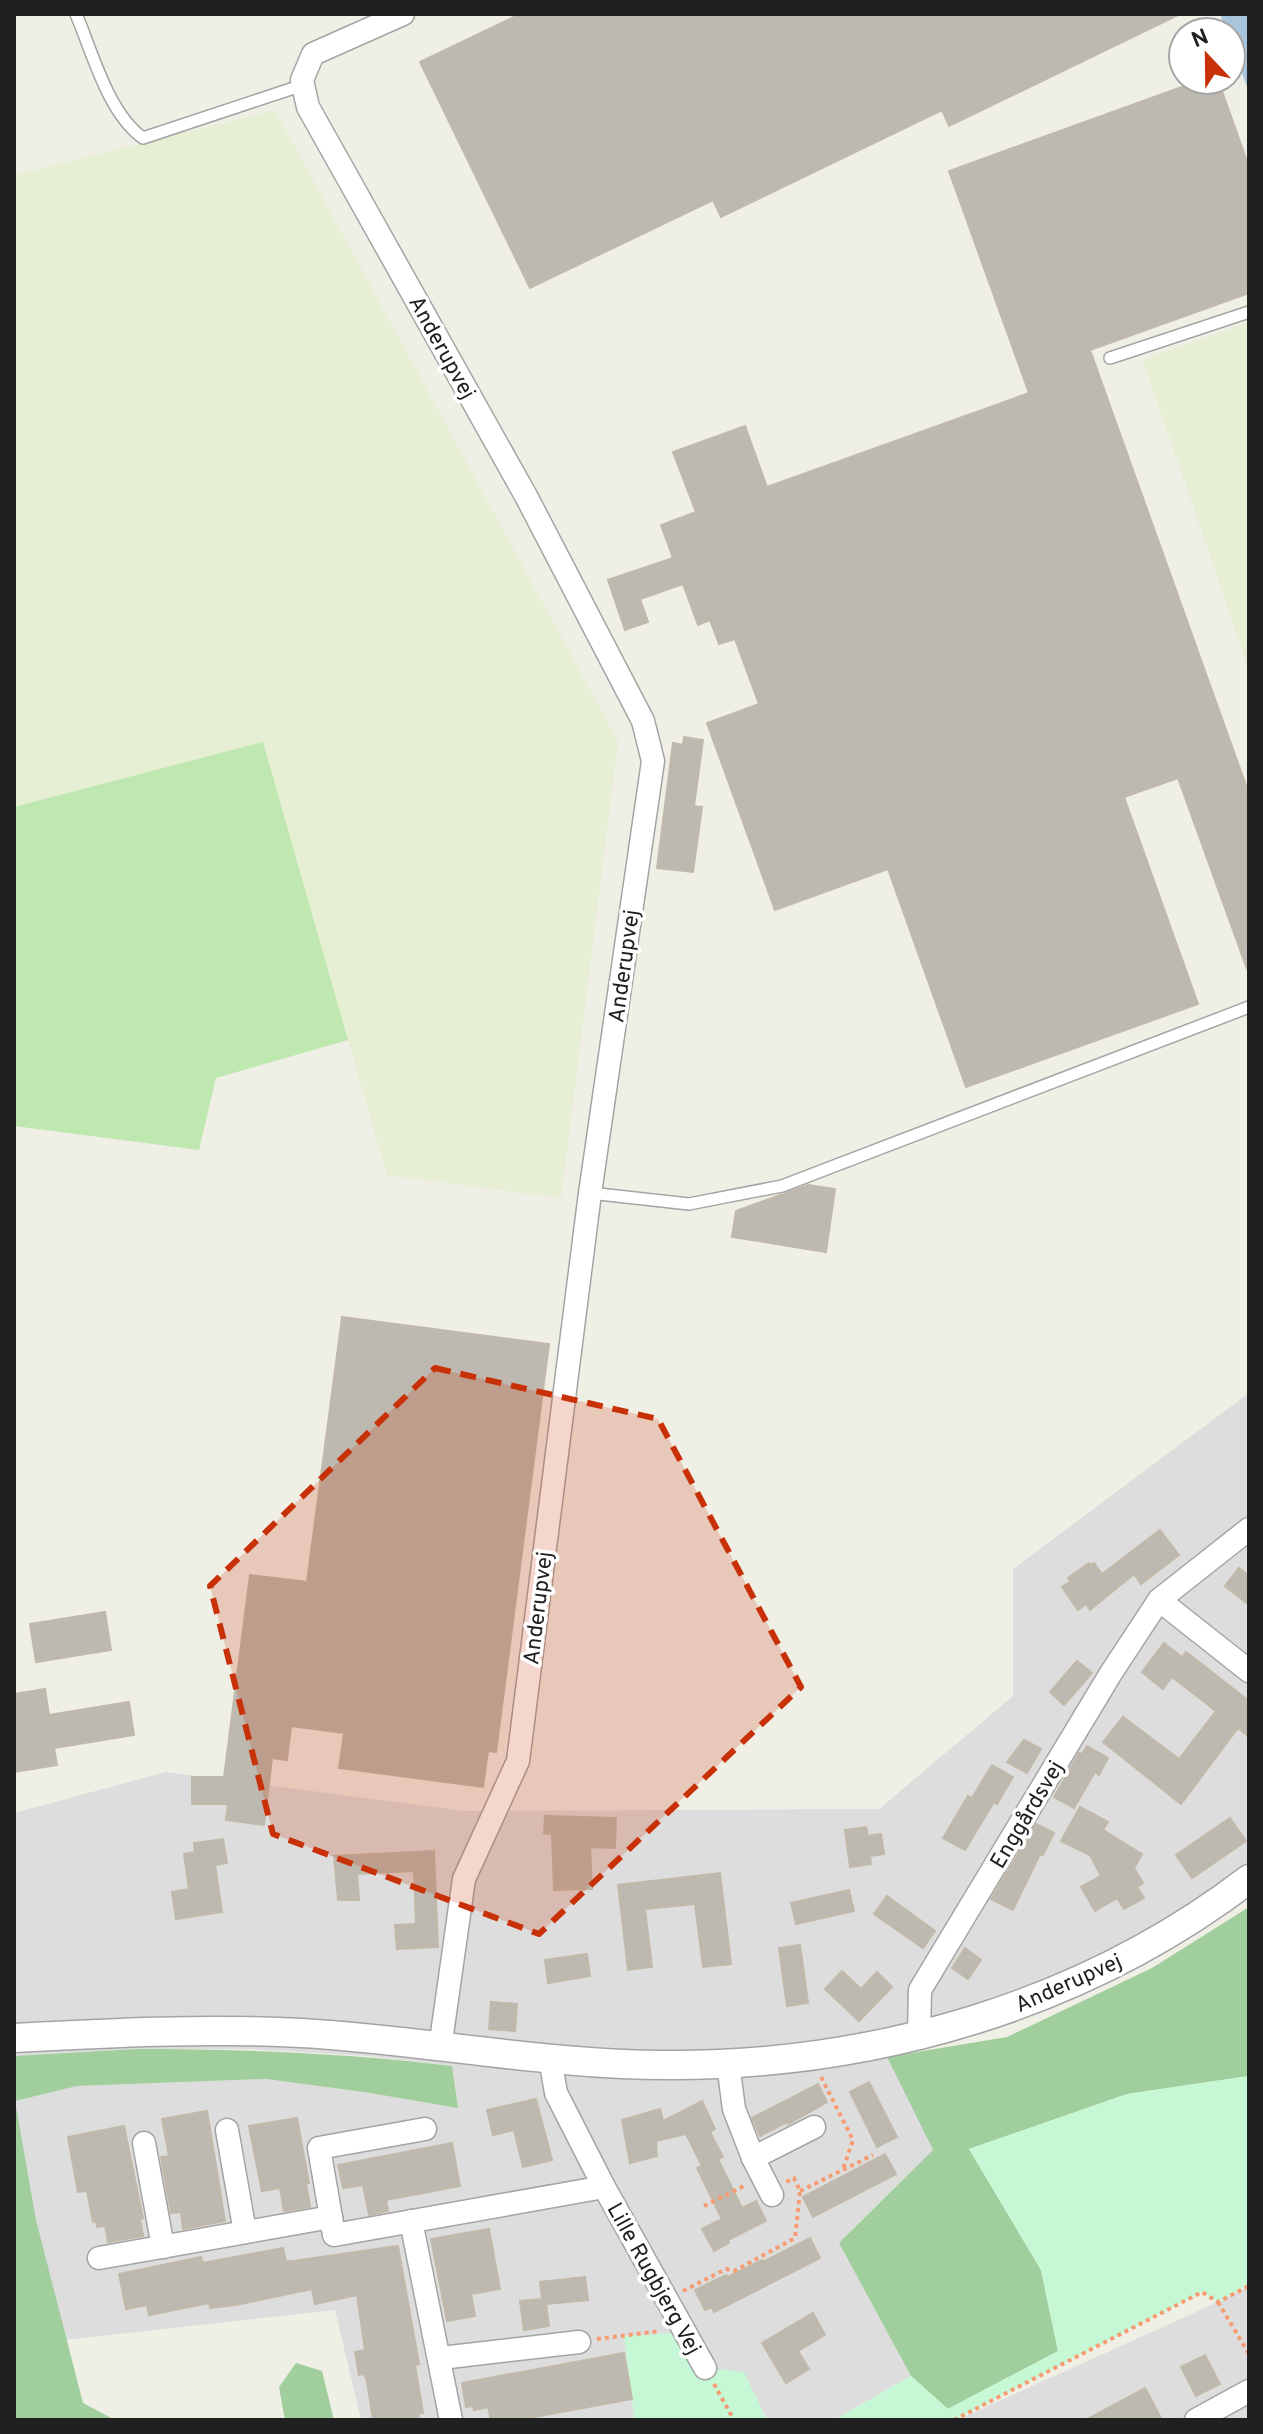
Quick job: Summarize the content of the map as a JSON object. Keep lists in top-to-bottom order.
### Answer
{
  "streets": {
    "street": ["Anderupvej", "Enggårdsvej", "Lille Rugbjerg Vej"]
  },
  "crossings": [
    ["Anderupvej", "Enggårdsvej"],
    ["Anderupvej", "Lille Rugbjerg Vej"]
  ],
  "north": "top"
}
